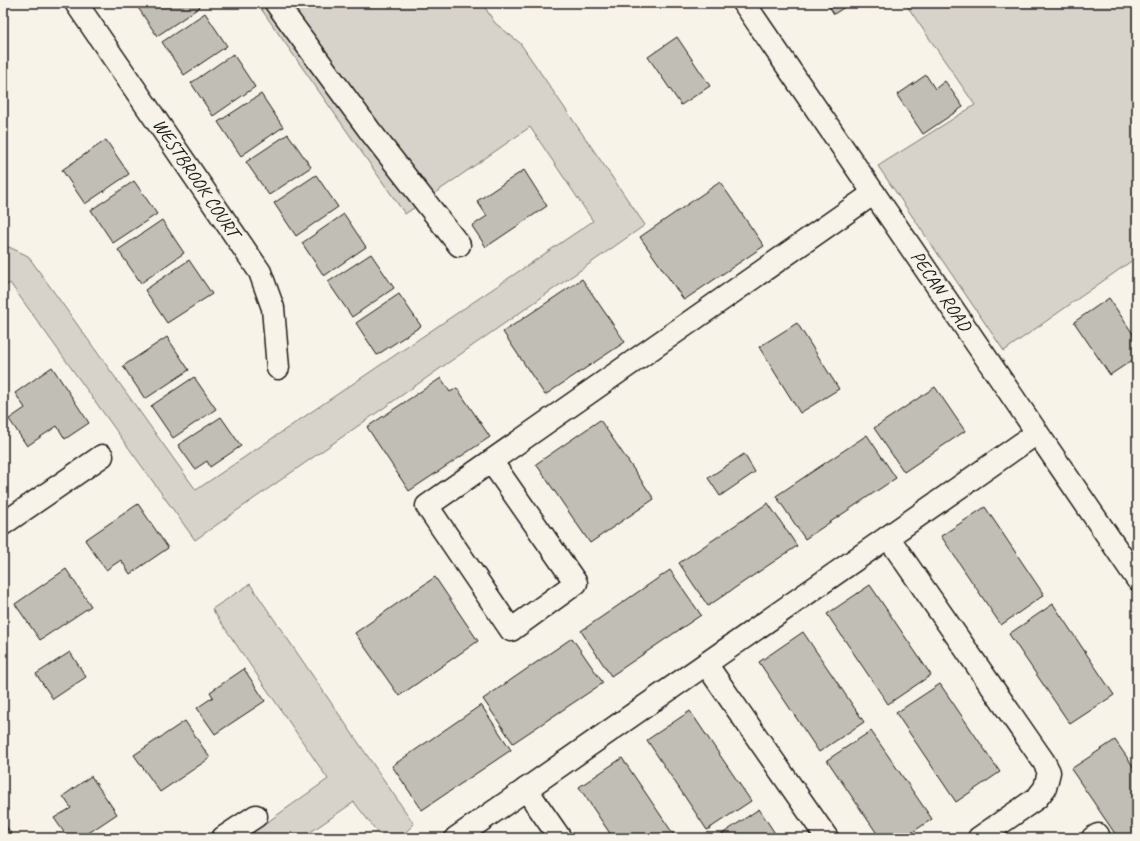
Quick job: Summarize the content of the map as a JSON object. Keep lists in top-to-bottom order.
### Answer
{
  "streets": {
    "street": ["WESTBROOK COURT", "PECAN ROAD"]
  }
}
